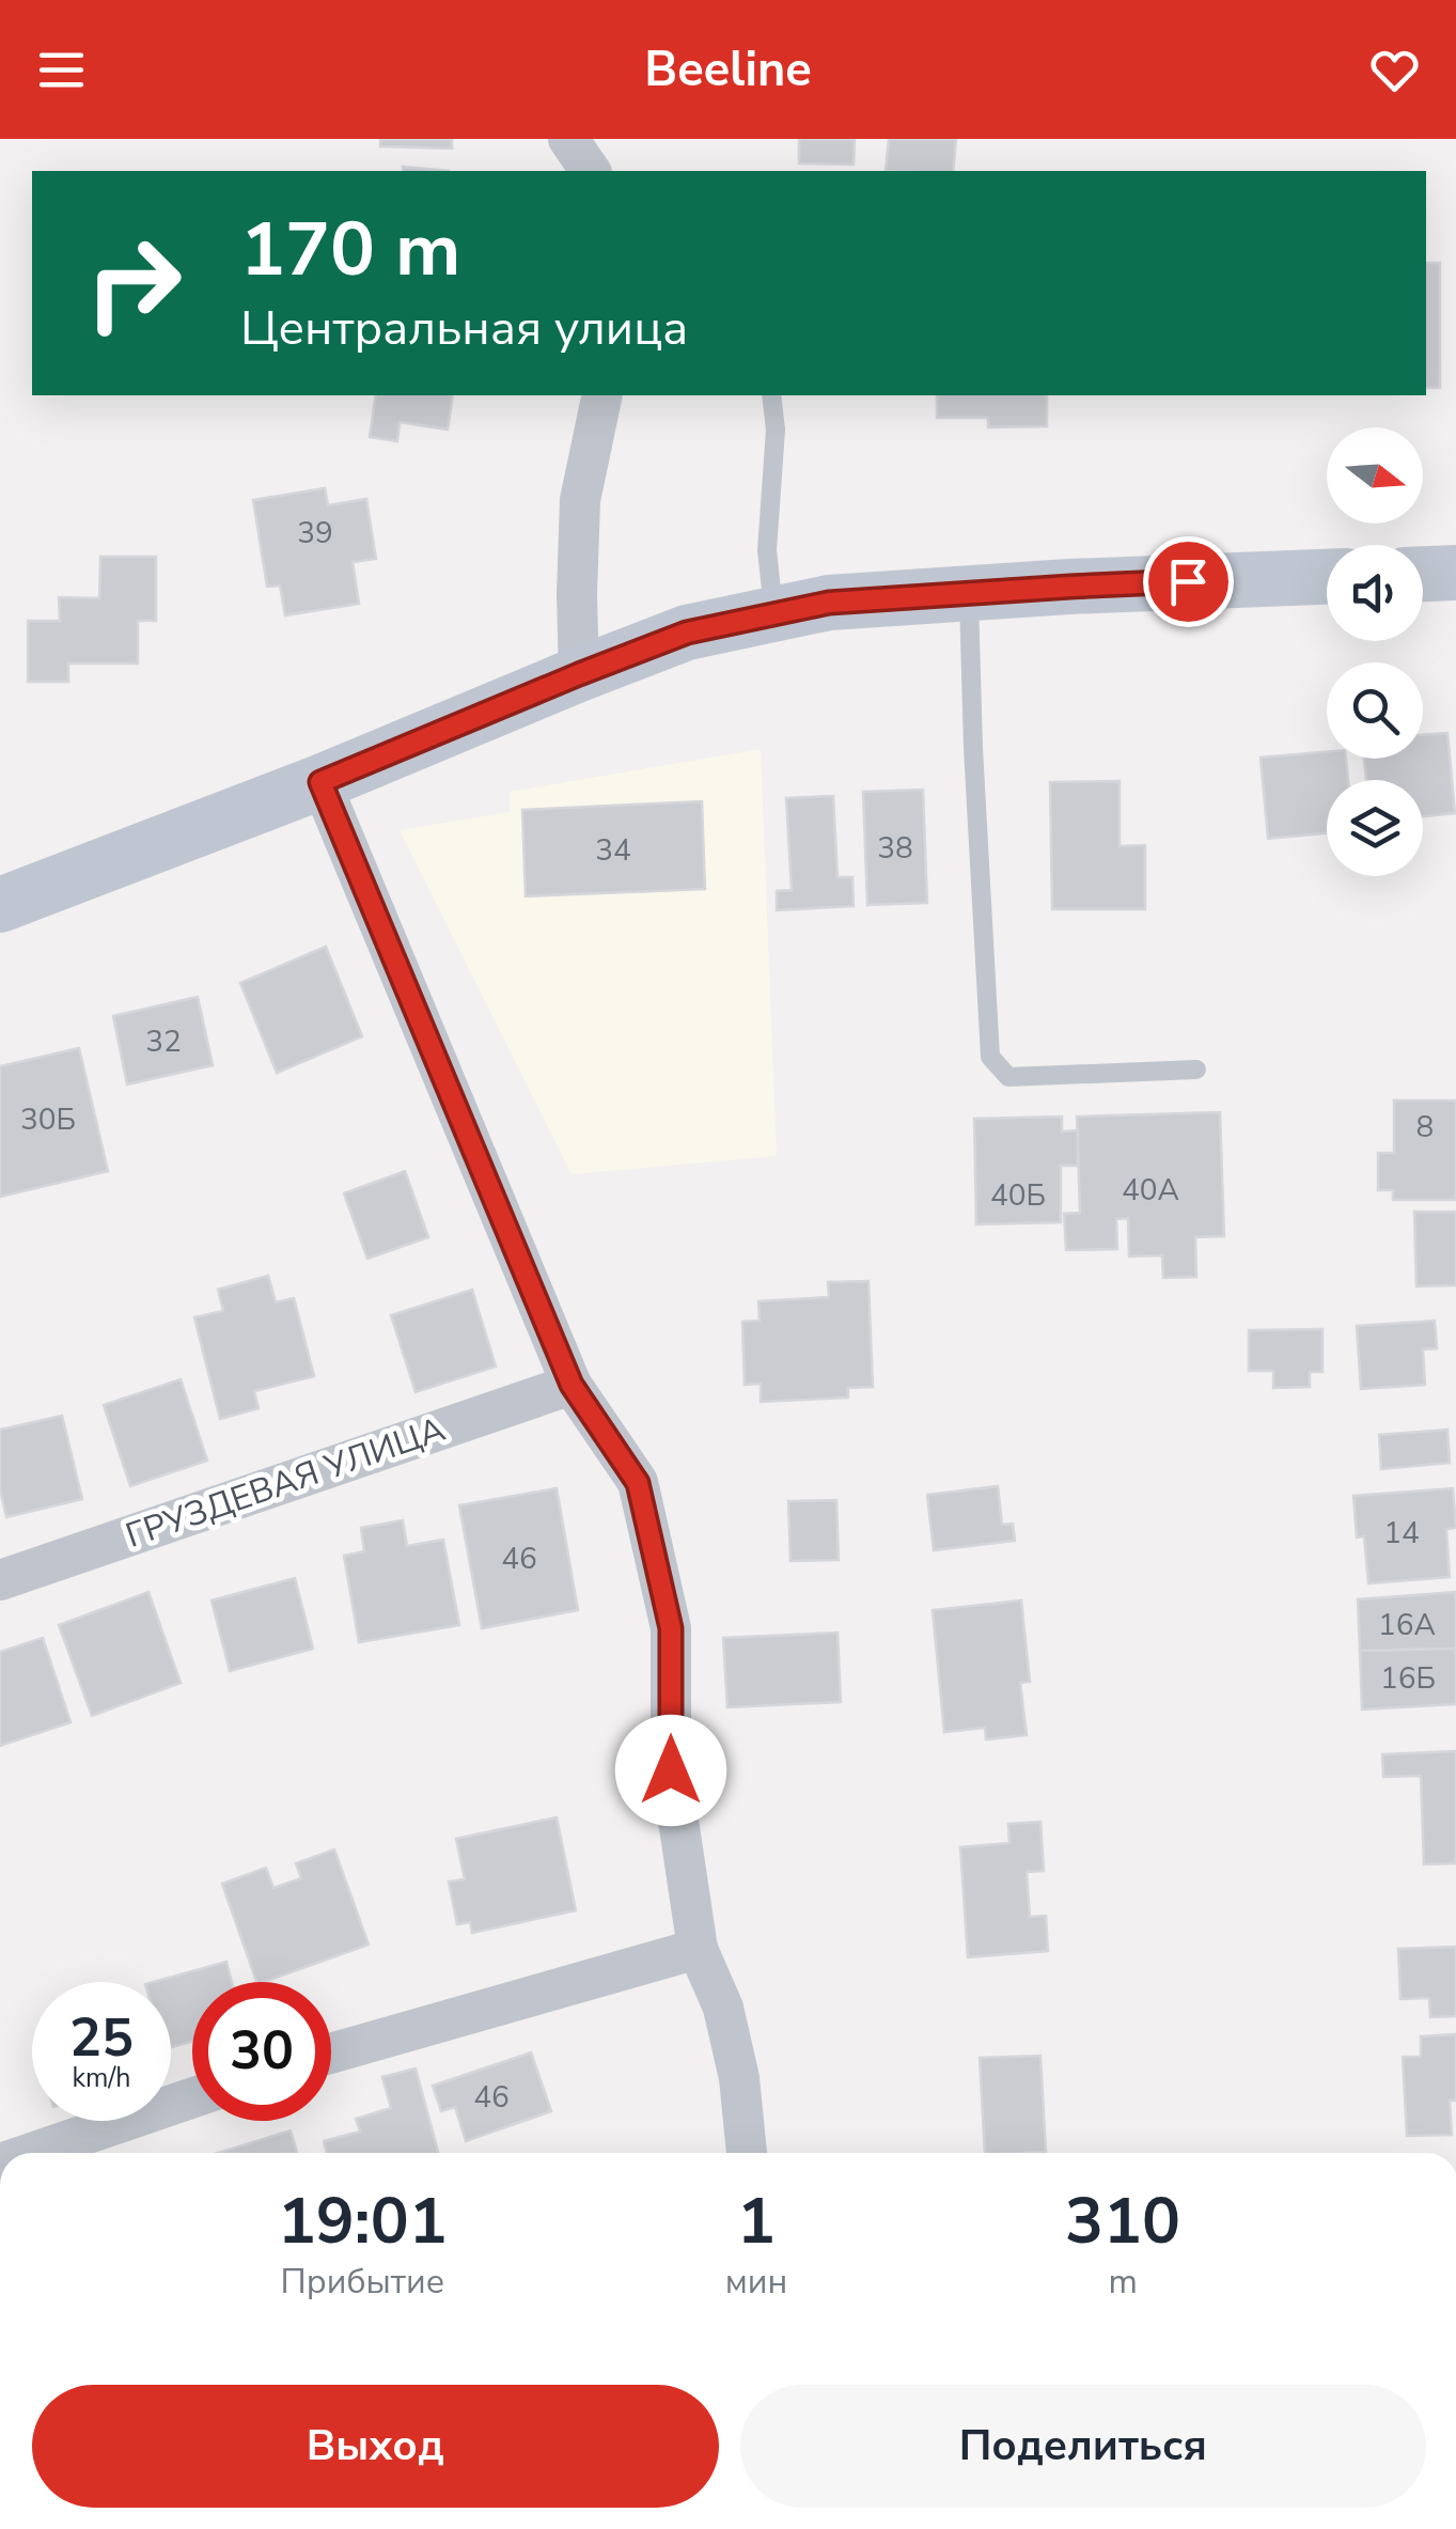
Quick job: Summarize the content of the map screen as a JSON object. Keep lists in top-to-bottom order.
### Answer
{
  "streets": {
    "street": ["ГРУЗДЕВАЯ УЛИЦА"]
  },
  "house_numbers": [
    "39",
    "38",
    "34",
    "32",
    "30Б",
    "8",
    "40А",
    "40Б",
    "14",
    "46",
    "16А",
    "16Б",
    "46"
  ],
  "north": "right",
  "page": {
    "header": "Beeline",
    "turn": ["170 m", "Центральная улица"],
    "speed": "25 km/h",
    "limit": "30",
    "eta": [
      "19:01",
      "Прибытие",
      "1",
      "мин",
      "310",
      "m"
    ],
    "buttons": ["Выход", "Поделиться"]
  }
}
